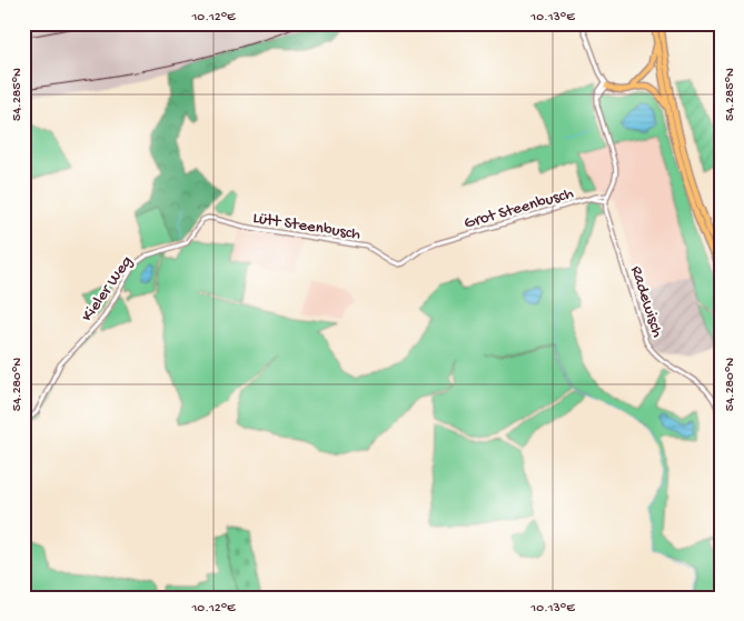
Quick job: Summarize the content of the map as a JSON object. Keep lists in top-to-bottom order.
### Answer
{
  "streets": {
    "street": [
      "Grot Steenbusch",
      "Lütt Steenbusch",
      "Kieler Weg",
      "Radewisch"
    ]
  },
  "crossings": [
    ["Grot Steenbusch", "Lütt Steenbusch"],
    ["Grot Steenbusch", "Radewisch"],
    ["Lütt Steenbusch", "Kieler Weg"]
  ],
  "coordinates": [
    "10.12°E",
    "10.13°E",
    "54.285°N",
    "54.280°N"
  ]
}
